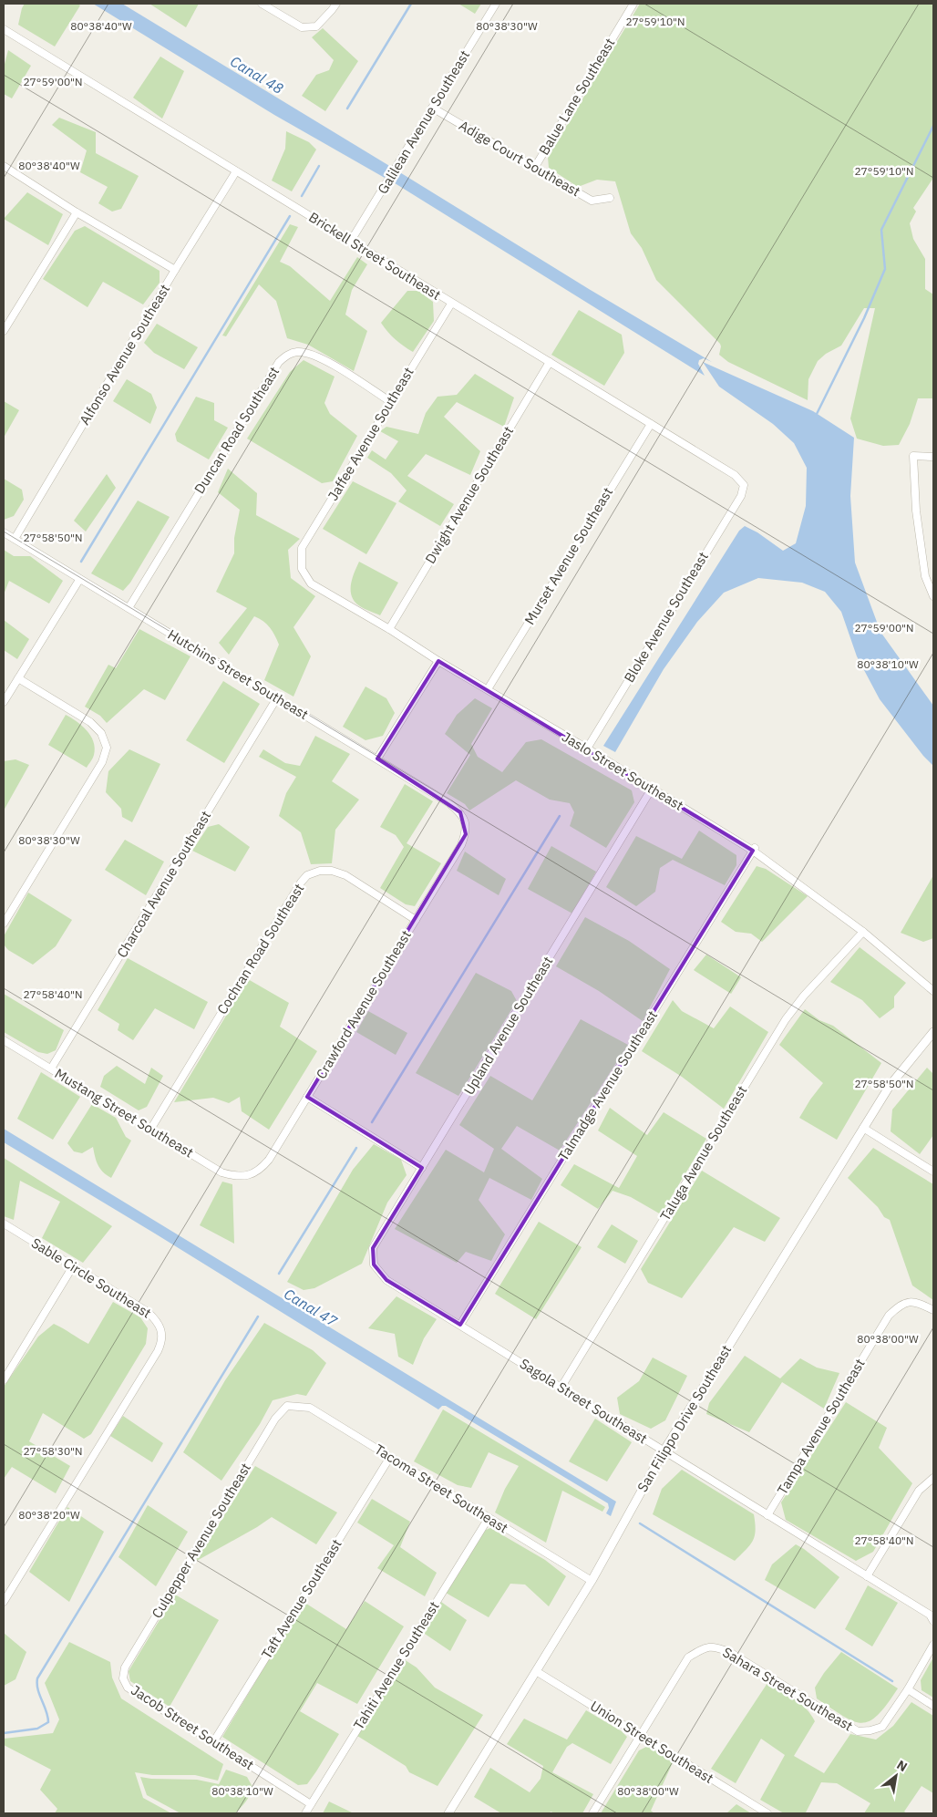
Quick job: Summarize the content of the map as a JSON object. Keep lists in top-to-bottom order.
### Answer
{
  "streets": {
    "street": [
      "Balue Lane Southeast",
      "Galilean Avenue Southeast",
      "Adige Court Southeast",
      "Brickell Street Southeast",
      "Alfonso Avenue Southeast",
      "Duncan Road Southeast",
      "Jaffee Avenue Southeast",
      "Dwight Avenue Southeast",
      "Murset Avenue Southeast",
      "Bloke Avenue Southeast",
      "Hutchins Street Southeast",
      "Jaslo Street Southeast",
      "Charcoal Avenue Southeast",
      "Cochran Road Southeast",
      "Crawford Avenue Southeast",
      "Upland Avenue Southeast",
      "Talmadge Avenue Southeast",
      "Mustang Street Southeast",
      "Taluga Avenue Southeast",
      "Sable Circle Southeast",
      "Sagola Street Southeast",
      "San Filippo Drive Southeast",
      "Tampa Avenue Southeast",
      "Tacoma Street Southeast",
      "Culpepper Avenue Southeast",
      "Taft Avenue Southeast",
      "Tahiti Avenue Southeast",
      "Sahara Street Southeast",
      "Jacob Street Southeast",
      "Union Street Southeast"
    ]
  },
  "crossings": [
    ["Balue Lane Southeast", "Adige Court Southeast"],
    ["Galilean Avenue Southeast", "Adige Court Southeast"],
    ["Galilean Avenue Southeast", "Brickell Street Southeast"],
    ["Brickell Street Southeast", "Alfonso Avenue Southeast"],
    ["Brickell Street Southeast", "Jaffee Avenue Southeast"],
    ["Brickell Street Southeast", "Dwight Avenue Southeast"],
    ["Brickell Street Southeast", "Murset Avenue Southeast"],
    ["Brickell Street Southeast", "Bloke Avenue Southeast"],
    ["Alfonso Avenue Southeast", "Hutchins Street Southeast"],
    ["Duncan Road Southeast", "Jaffee Avenue Southeast"],
    ["Duncan Road Southeast", "Hutchins Street Southeast"],
    ["Jaffee Avenue Southeast", "Jaslo Street Southeast"],
    ["Dwight Avenue Southeast", "Jaslo Street Southeast"],
    ["Murset Avenue Southeast", "Jaslo Street Southeast"],
    ["Bloke Avenue Southeast", "Jaslo Street Southeast"],
    ["Hutchins Street Southeast", "Charcoal Avenue Southeast"],
    ["Hutchins Street Southeast", "Crawford Avenue Southeast"],
    ["Jaslo Street Southeast", "Upland Avenue Southeast"],
    ["Jaslo Street Southeast", "Talmadge Avenue Southeast"],
    ["Jaslo Street Southeast", "Taluga Avenue Southeast"],
    ["Charcoal Avenue Southeast", "Mustang Street Southeast"],
    ["Cochran Road Southeast", "Crawford Avenue Southeast"],
    ["Cochran Road Southeast", "Mustang Street Southeast"],
    ["Crawford Avenue Southeast", "Mustang Street Southeast"],
    ["Upland Avenue Southeast", "Sagola Street Southeast"],
    ["Talmadge Avenue Southeast", "Sagola Street Southeast"],
    ["Taluga Avenue Southeast", "Sagola Street Southeast"],
    ["Sagola Street Southeast", "San Filippo Drive Southeast"],
    ["Sagola Street Southeast", "Tampa Avenue Southeast"],
    ["San Filippo Drive Southeast", "Tacoma Street Southeast"],
    ["San Filippo Drive Southeast", "Union Street Southeast"],
    ["Tacoma Street Southeast", "Culpepper Avenue Southeast"],
    ["Tacoma Street Southeast", "Taft Avenue Southeast"],
    ["Tacoma Street Southeast", "Tahiti Avenue Southeast"],
    ["Culpepper Avenue Southeast", "Jacob Street Southeast"],
    ["Taft Avenue Southeast", "Jacob Street Southeast"],
    ["Tahiti Avenue Southeast", "Jacob Street Southeast"],
    ["Sahara Street Southeast", "Union Street Southeast"]
  ],
  "water": ["Canal 48", "Canal 47"],
  "north": "top right",
  "coordinates": [
    "27°59'10\"N",
    "80°38'40\"W",
    "80°38'30\"W",
    "27°59'00\"N",
    "27°58'50\"N",
    "80°38'10\"W",
    "27°58'40\"N",
    "80°38'00\"W",
    "27°58'30\"N",
    "80°38'20\"W"
  ]
}
